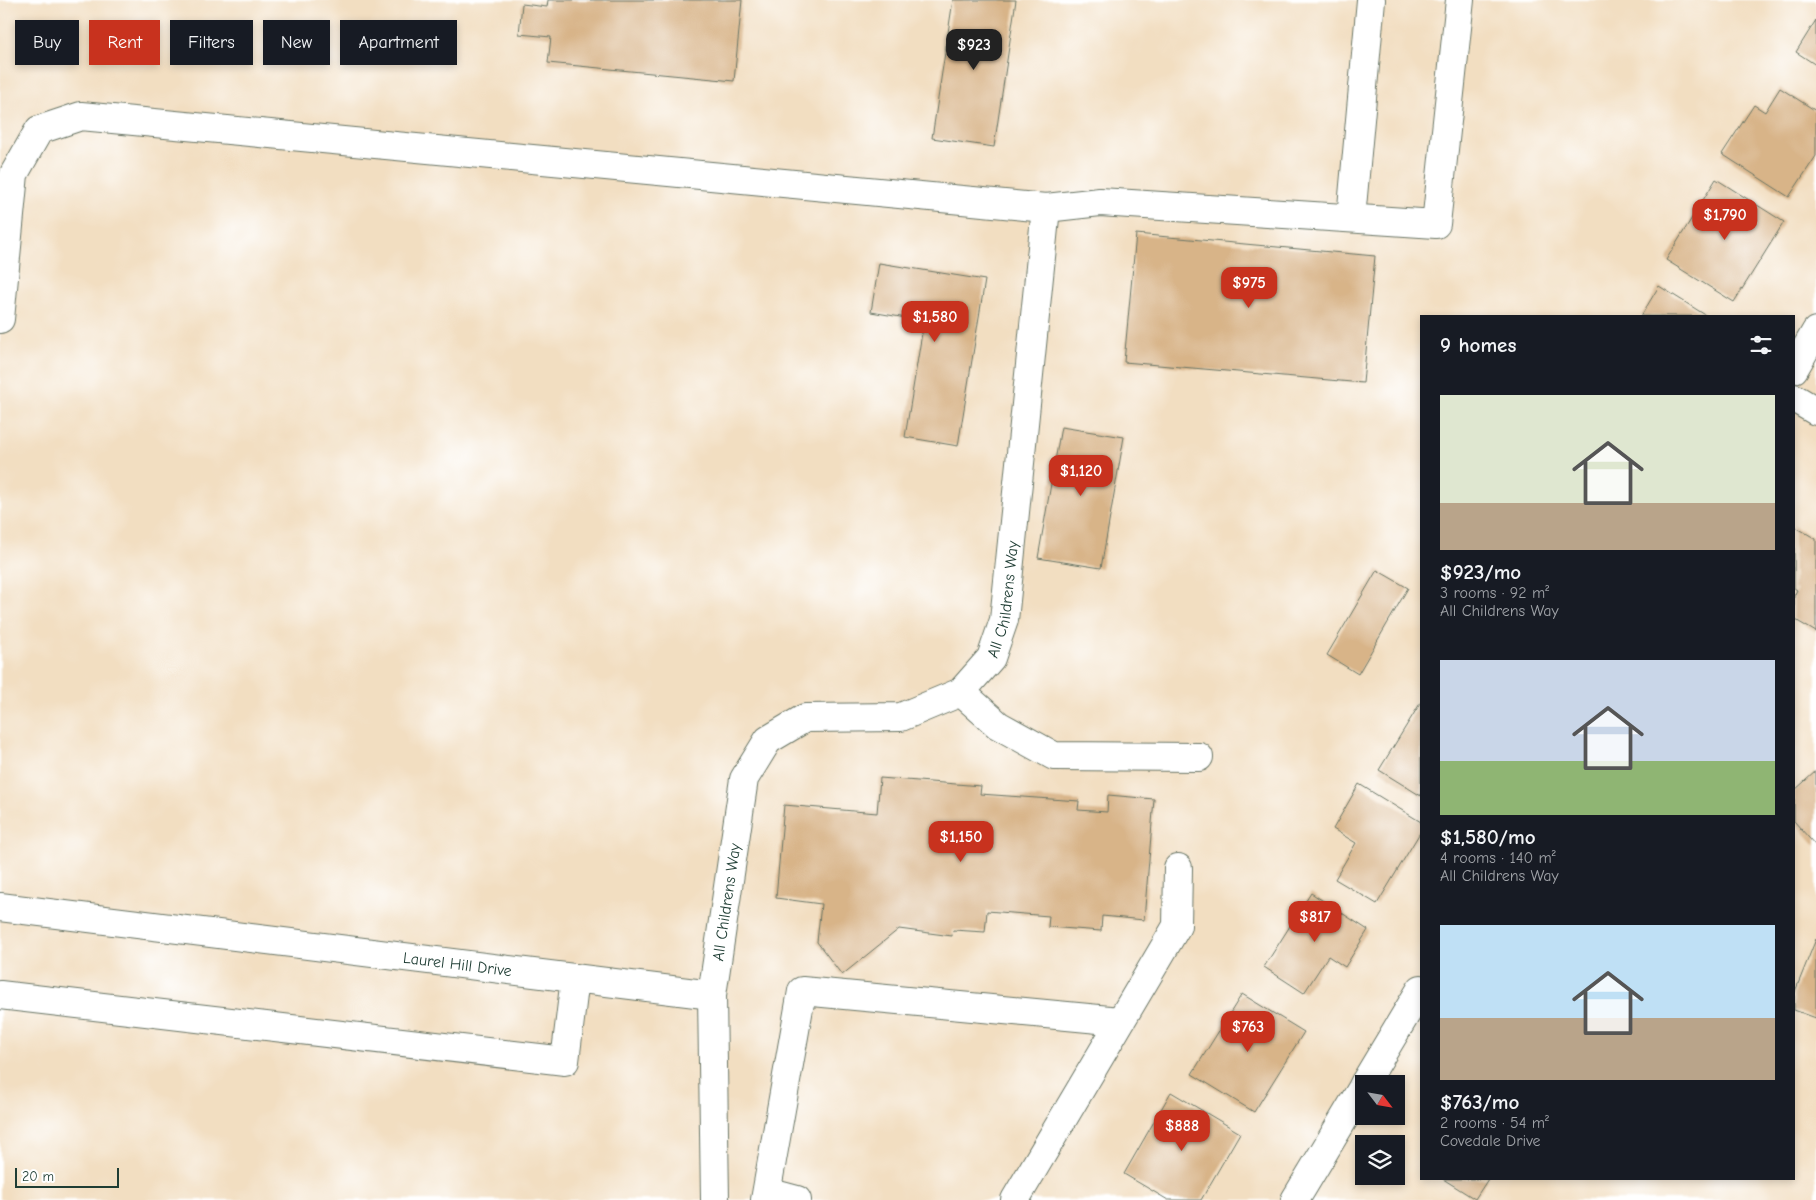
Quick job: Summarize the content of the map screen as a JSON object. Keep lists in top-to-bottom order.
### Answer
{
  "streets": {
    "street": ["All Childrens Way", "Laurel Hill Drive"]
  },
  "crossings": [
    ["All Childrens Way", "Laurel Hill Drive"]
  ],
  "scale_bar": "20 m",
  "north": "bottom right",
  "page": {
    "chip": [
      "Buy",
      "Rent",
      "Filters",
      "New",
      "Apartment"
    ],
    "price": [
      "$923",
      "$1,790",
      "$975",
      "$1,580",
      "$1,120",
      "$1,150",
      "$817",
      "$763",
      "$888"
    ],
    "heading": "9 homes",
    "list": [
      {
        "name": "$923/mo",
        "note": "3 rooms · 92 m² · All Childrens Way"
      },
      {
        "name": "$1,580/mo",
        "note": "4 rooms · 140 m² · All Childrens Way"
      },
      {
        "name": "$763/mo",
        "note": "2 rooms · 54 m² · Covedale Drive"
      }
    ],
    "scale": "20 m"
  }
}
